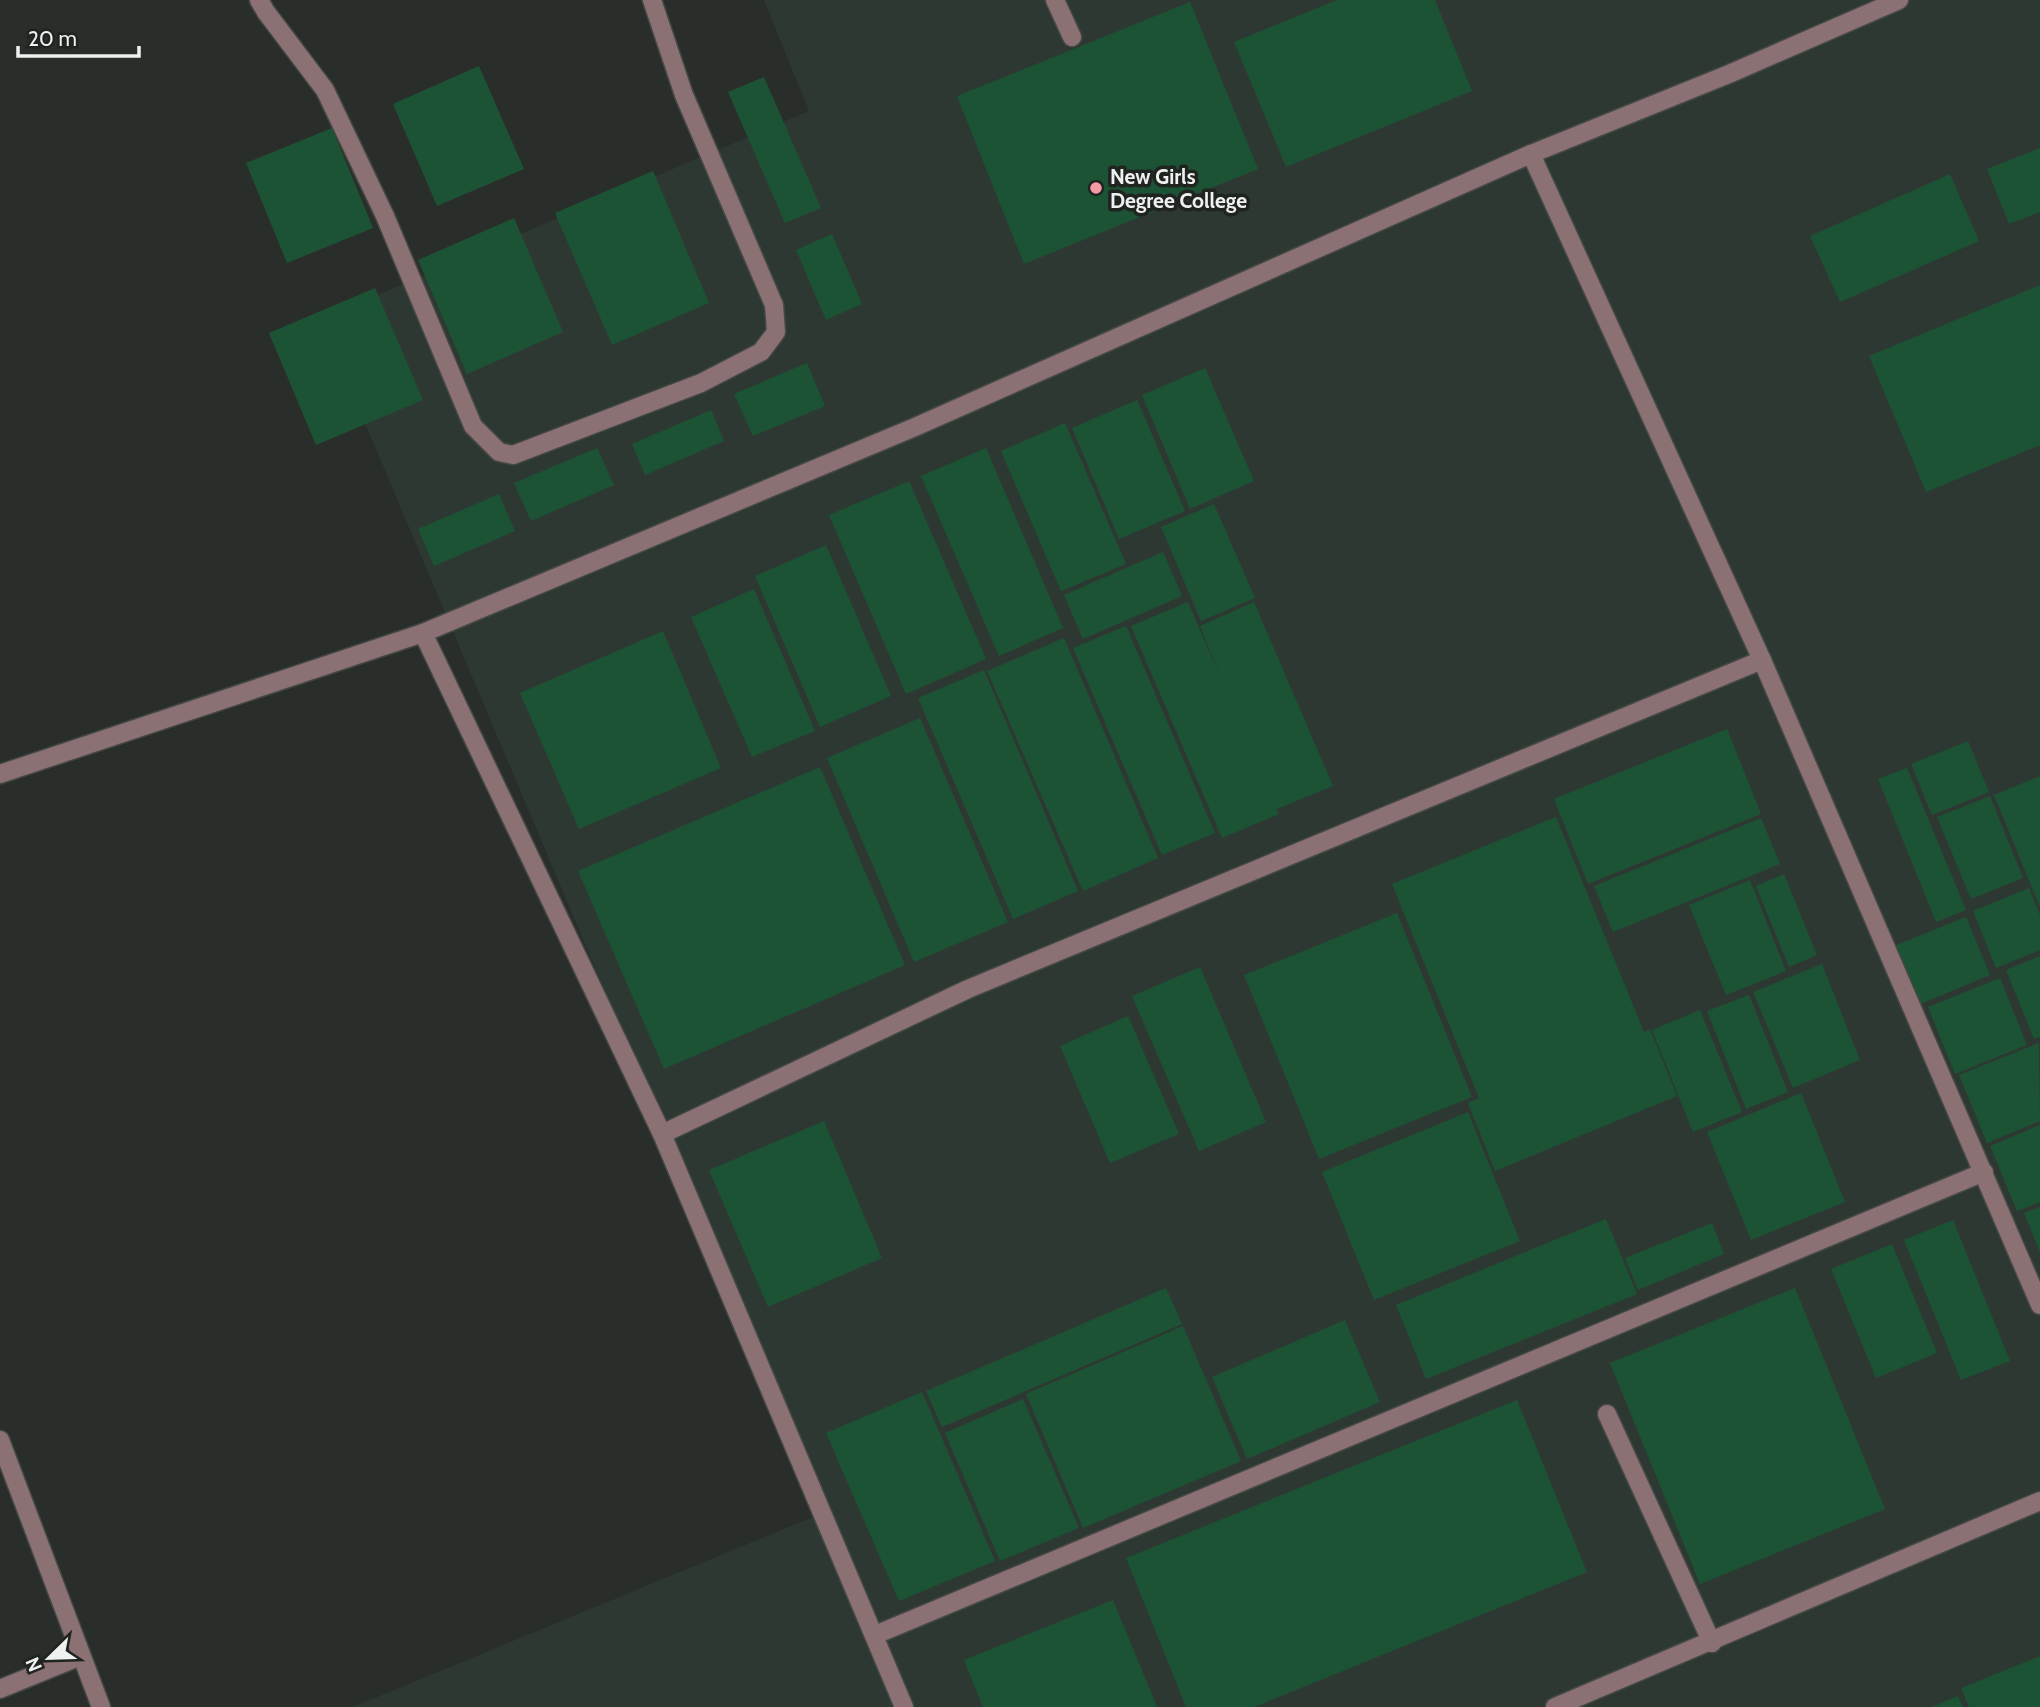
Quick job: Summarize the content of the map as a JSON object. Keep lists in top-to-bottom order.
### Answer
{
  "places": ["New Girls Degree College"],
  "scale_bar": "20 m",
  "north": "bottom left"
}
